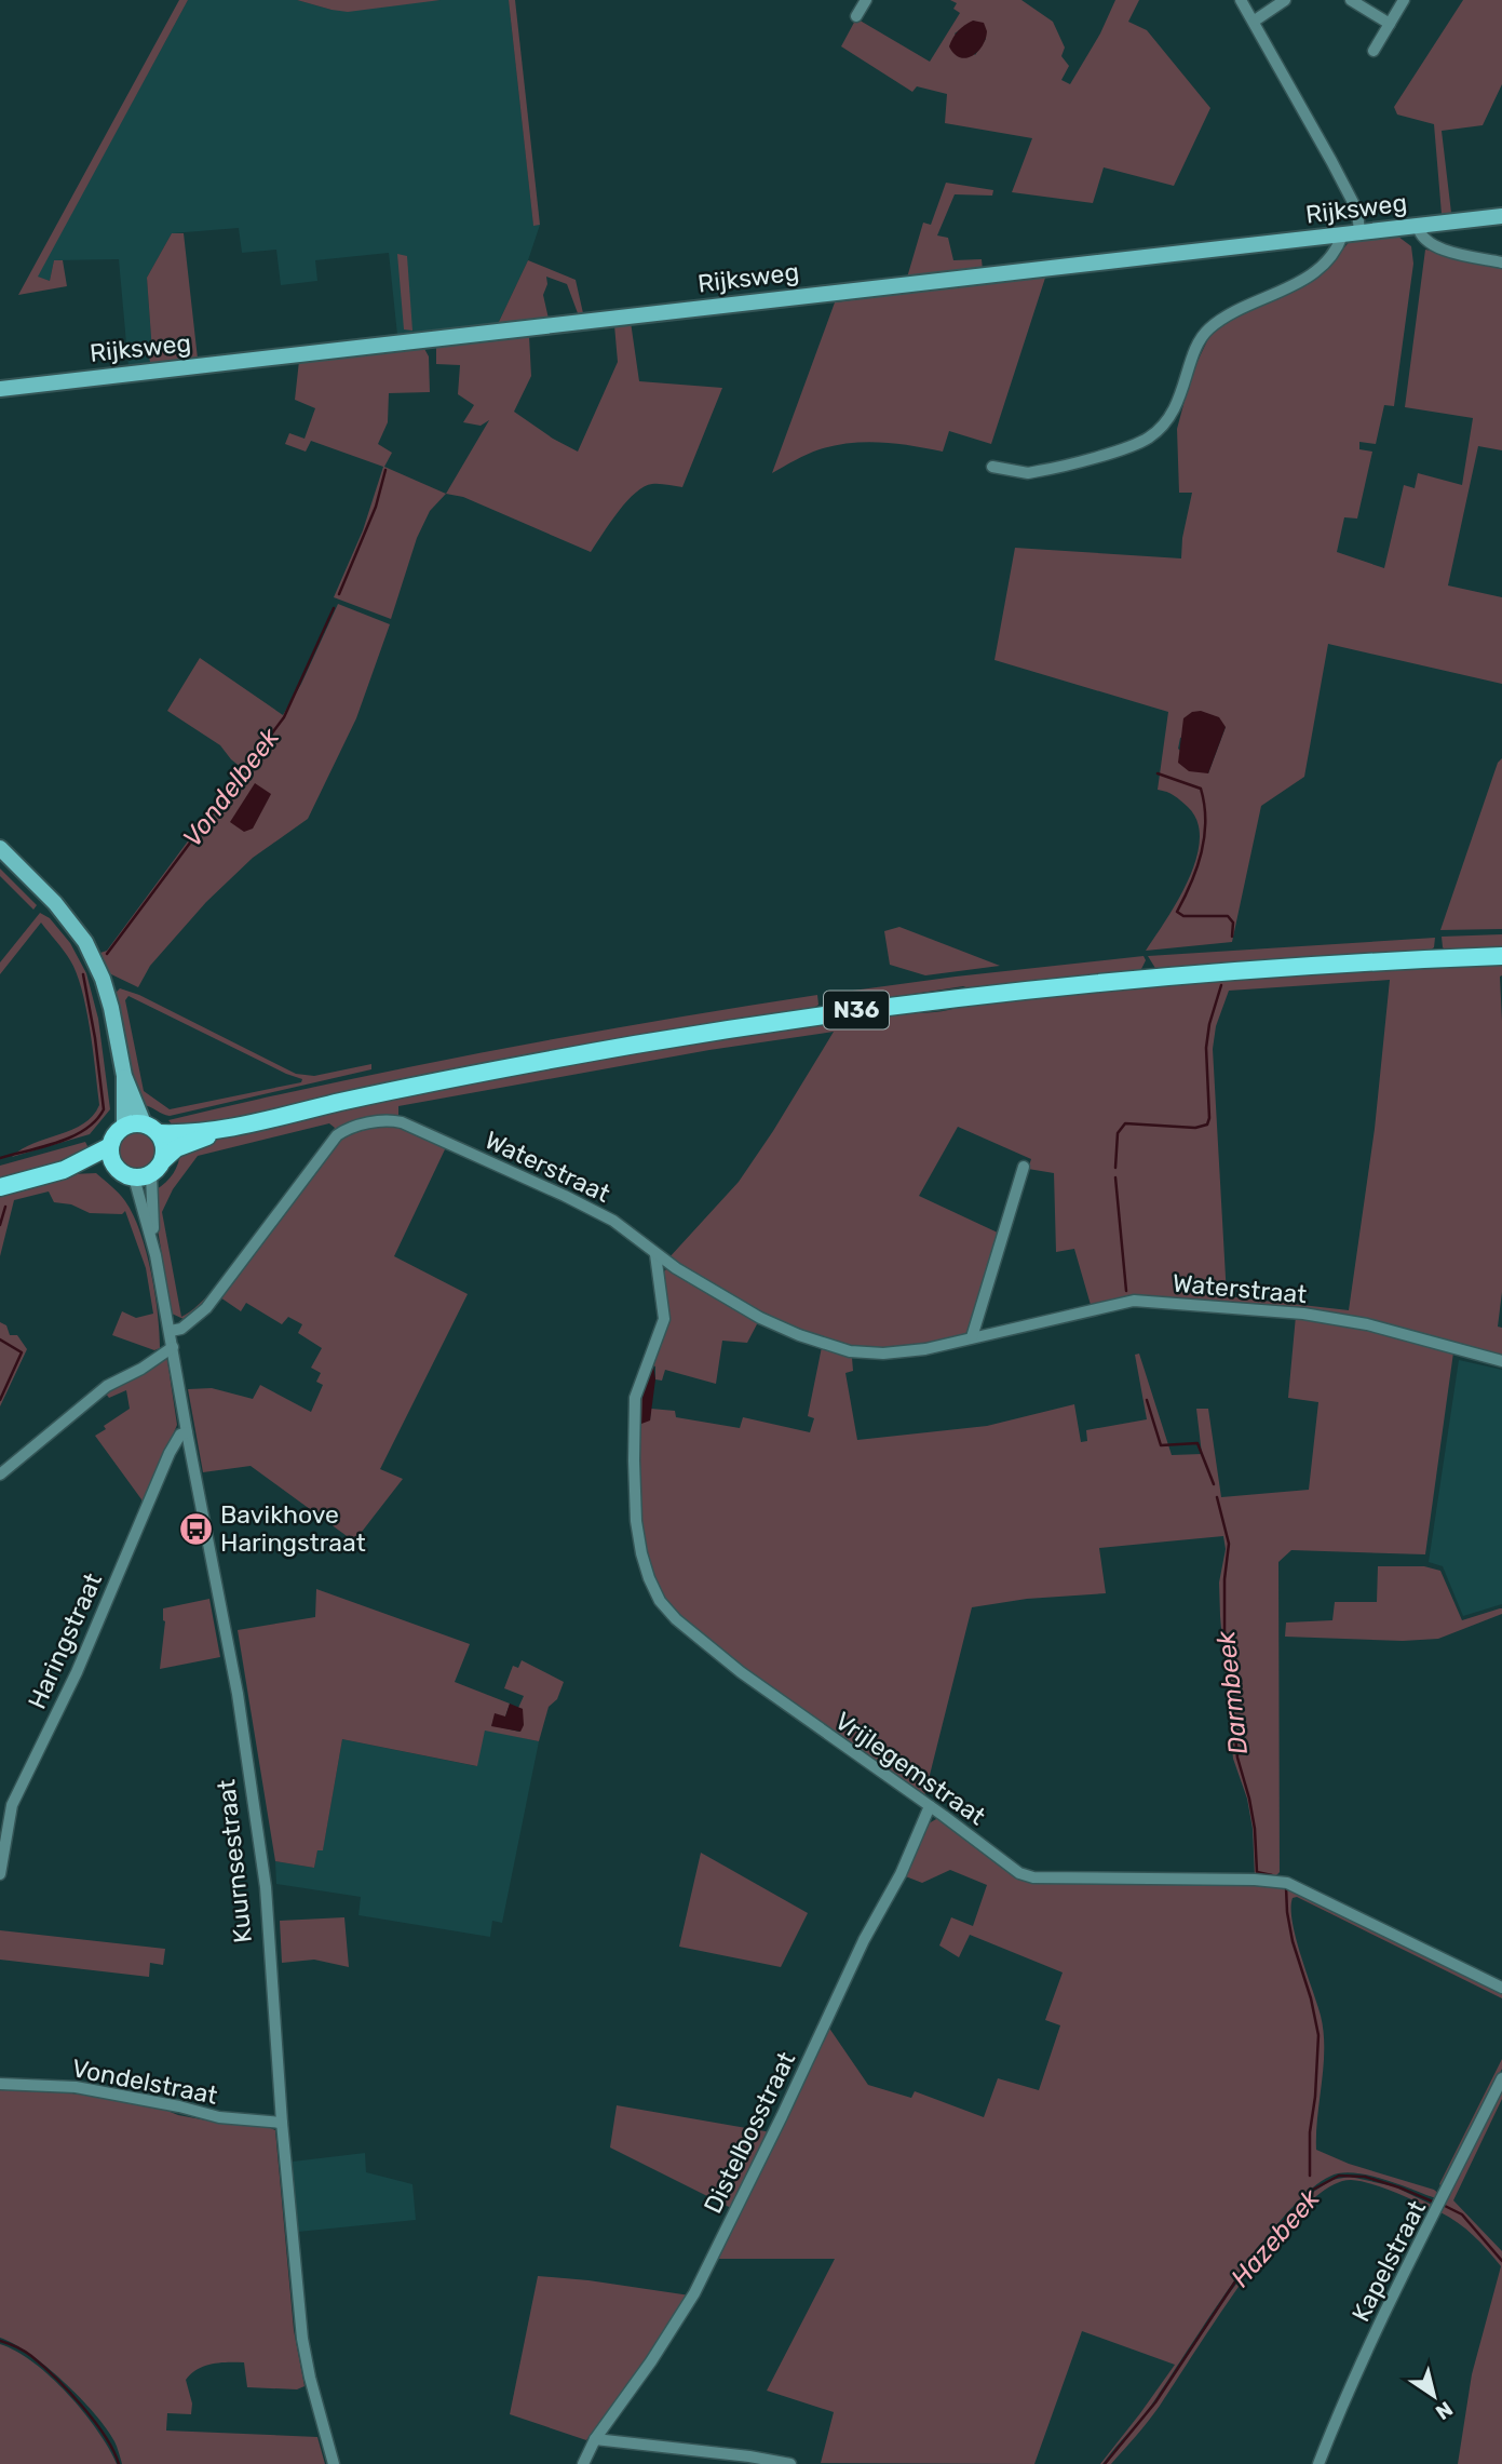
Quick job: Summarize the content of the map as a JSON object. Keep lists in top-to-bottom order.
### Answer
{
  "streets": {
    "main road": ["Rijksweg", "N36"],
    "street": [
      "Waterstraat",
      "Haringstraat",
      "Vrijlegemstraat",
      "Kuurnsestraat",
      "Vondelstraat",
      "Distelbosstraat",
      "Kapelstraat"
    ]
  },
  "crossings": [
    ["N36", "Kuurnsestraat"],
    ["Waterstraat", "Vrijlegemstraat"],
    ["Waterstraat", "Kuurnsestraat"],
    ["Haringstraat", "Kuurnsestraat"],
    ["Vrijlegemstraat", "Distelbosstraat"],
    ["Kuurnsestraat", "Vondelstraat"]
  ],
  "water": ["Vondelbeek", "Darmbeek", "Hazebeek"],
  "places": {
    "bus stop": ["Bavikhove Haringstraat"]
  },
  "north": "bottom right"
}
